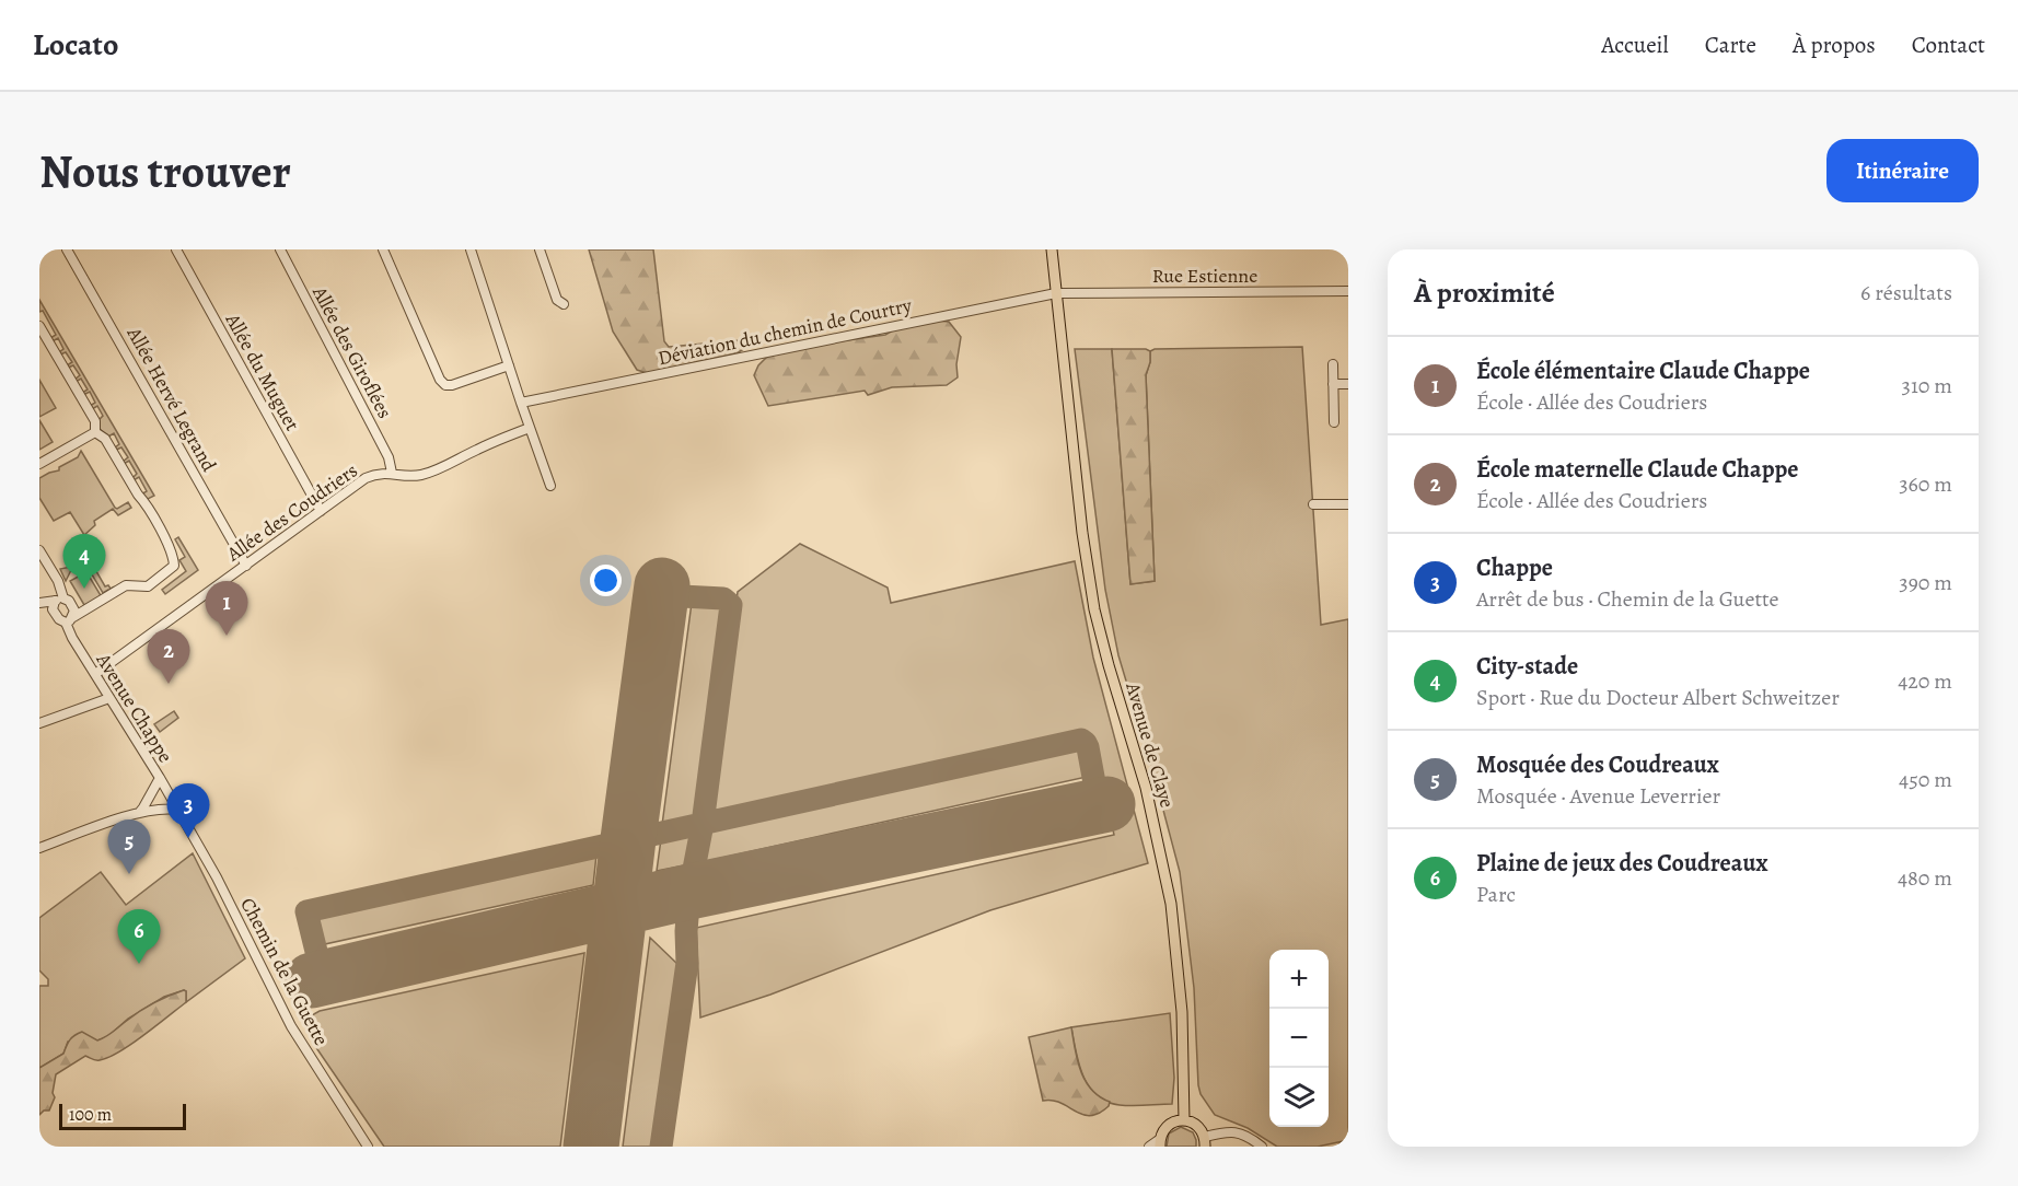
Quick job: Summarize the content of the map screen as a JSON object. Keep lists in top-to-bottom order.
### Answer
{
  "streets": {
    "main road": ["Avenue de Claye"],
    "street": [
      "Rue Estienne",
      "Déviation du chemin de Courtry",
      "Allée des Giroflées",
      "Allée du Muguet",
      "Allée Hervé Legrand",
      "Allée des Coudriers",
      "Avenue Chappe",
      "Chemin de la Guette"
    ]
  },
  "crossings": [
    ["Rue Estienne", "Déviation du chemin de Courtry"],
    ["Rue Estienne", "Avenue de Claye"],
    ["Déviation du chemin de Courtry", "Avenue de Claye"],
    ["Allée des Giroflées", "Allée des Coudriers"],
    ["Allée du Muguet", "Allée des Coudriers"],
    ["Allée Hervé Legrand", "Allée des Coudriers"],
    ["Allée des Coudriers", "Avenue Chappe"],
    ["Avenue Chappe", "Chemin de la Guette"]
  ],
  "scale_bar": "100 m",
  "page": {
    "header": "Locato",
    "nav": [
      "Accueil",
      "Carte",
      "À propos",
      "Contact"
    ],
    "buttons": "Itinéraire",
    "title": "Nous trouver",
    "heading": ["À proximité", "6 résultats"],
    "list": [
      {
        "mark": "1",
        "name": "École élémentaire Claude Chappe",
        "note": "École · Allée des Coudriers",
        "value": "310 m"
      },
      {
        "mark": "2",
        "name": "École maternelle Claude Chappe",
        "note": "École · Allée des Coudriers",
        "value": "360 m"
      },
      {
        "mark": "3",
        "name": "Chappe",
        "note": "Arrêt de bus · Chemin de la Guette",
        "value": "390 m"
      },
      {
        "mark": "4",
        "name": "City-stade",
        "note": "Sport · Rue du Docteur Albert Schweitzer",
        "value": "420 m"
      },
      {
        "mark": "5",
        "name": "Mosquée des Coudreaux",
        "note": "Mosquée · Avenue Leverrier",
        "value": "450 m"
      },
      {
        "mark": "6",
        "name": "Plaine de jeux des Coudreaux",
        "note": "Parc",
        "value": "480 m"
      }
    ],
    "pins": [
      "4",
      "1",
      "2",
      "3",
      "5",
      "6"
    ],
    "map_buttons": ["+", "−"],
    "scale": "100 m"
  }
}
